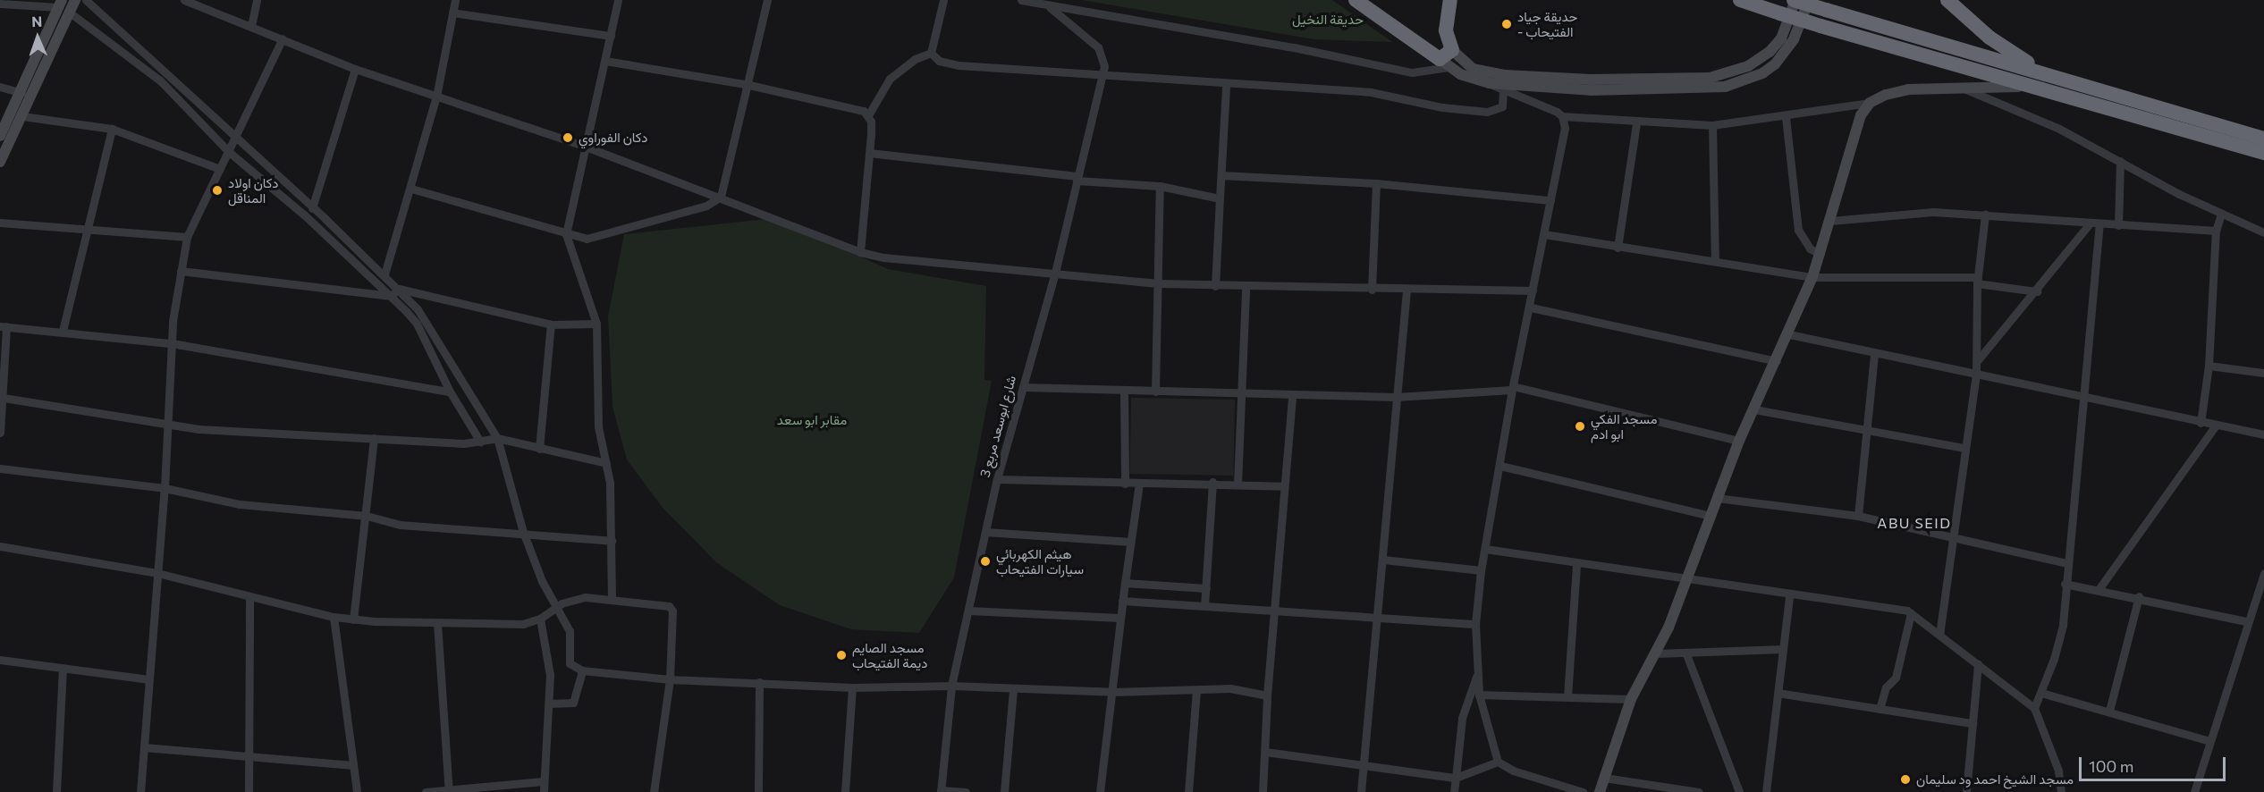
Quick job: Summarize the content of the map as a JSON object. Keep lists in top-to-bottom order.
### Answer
{
  "streets": {
    "street": ["شارع ابوسعد مربع 3"]
  },
  "districts": ["ABU SEID"],
  "parks": ["حديقة النخيل", "مقابر ابو سعد"],
  "places": [
    "حديقة جياد - الفتيحاب",
    "دكان الفوراوي",
    "دكان اولاد المناقل",
    "مسجد الفكي ابو ادم",
    "هيثم الكهربائي سيارات الفتيحاب",
    "مسجد الصايم ديمة الفتيحاب",
    "مسجد الشيخ احمد ود سليمان"
  ],
  "scale_bar": "100 m",
  "north": "top"
}
